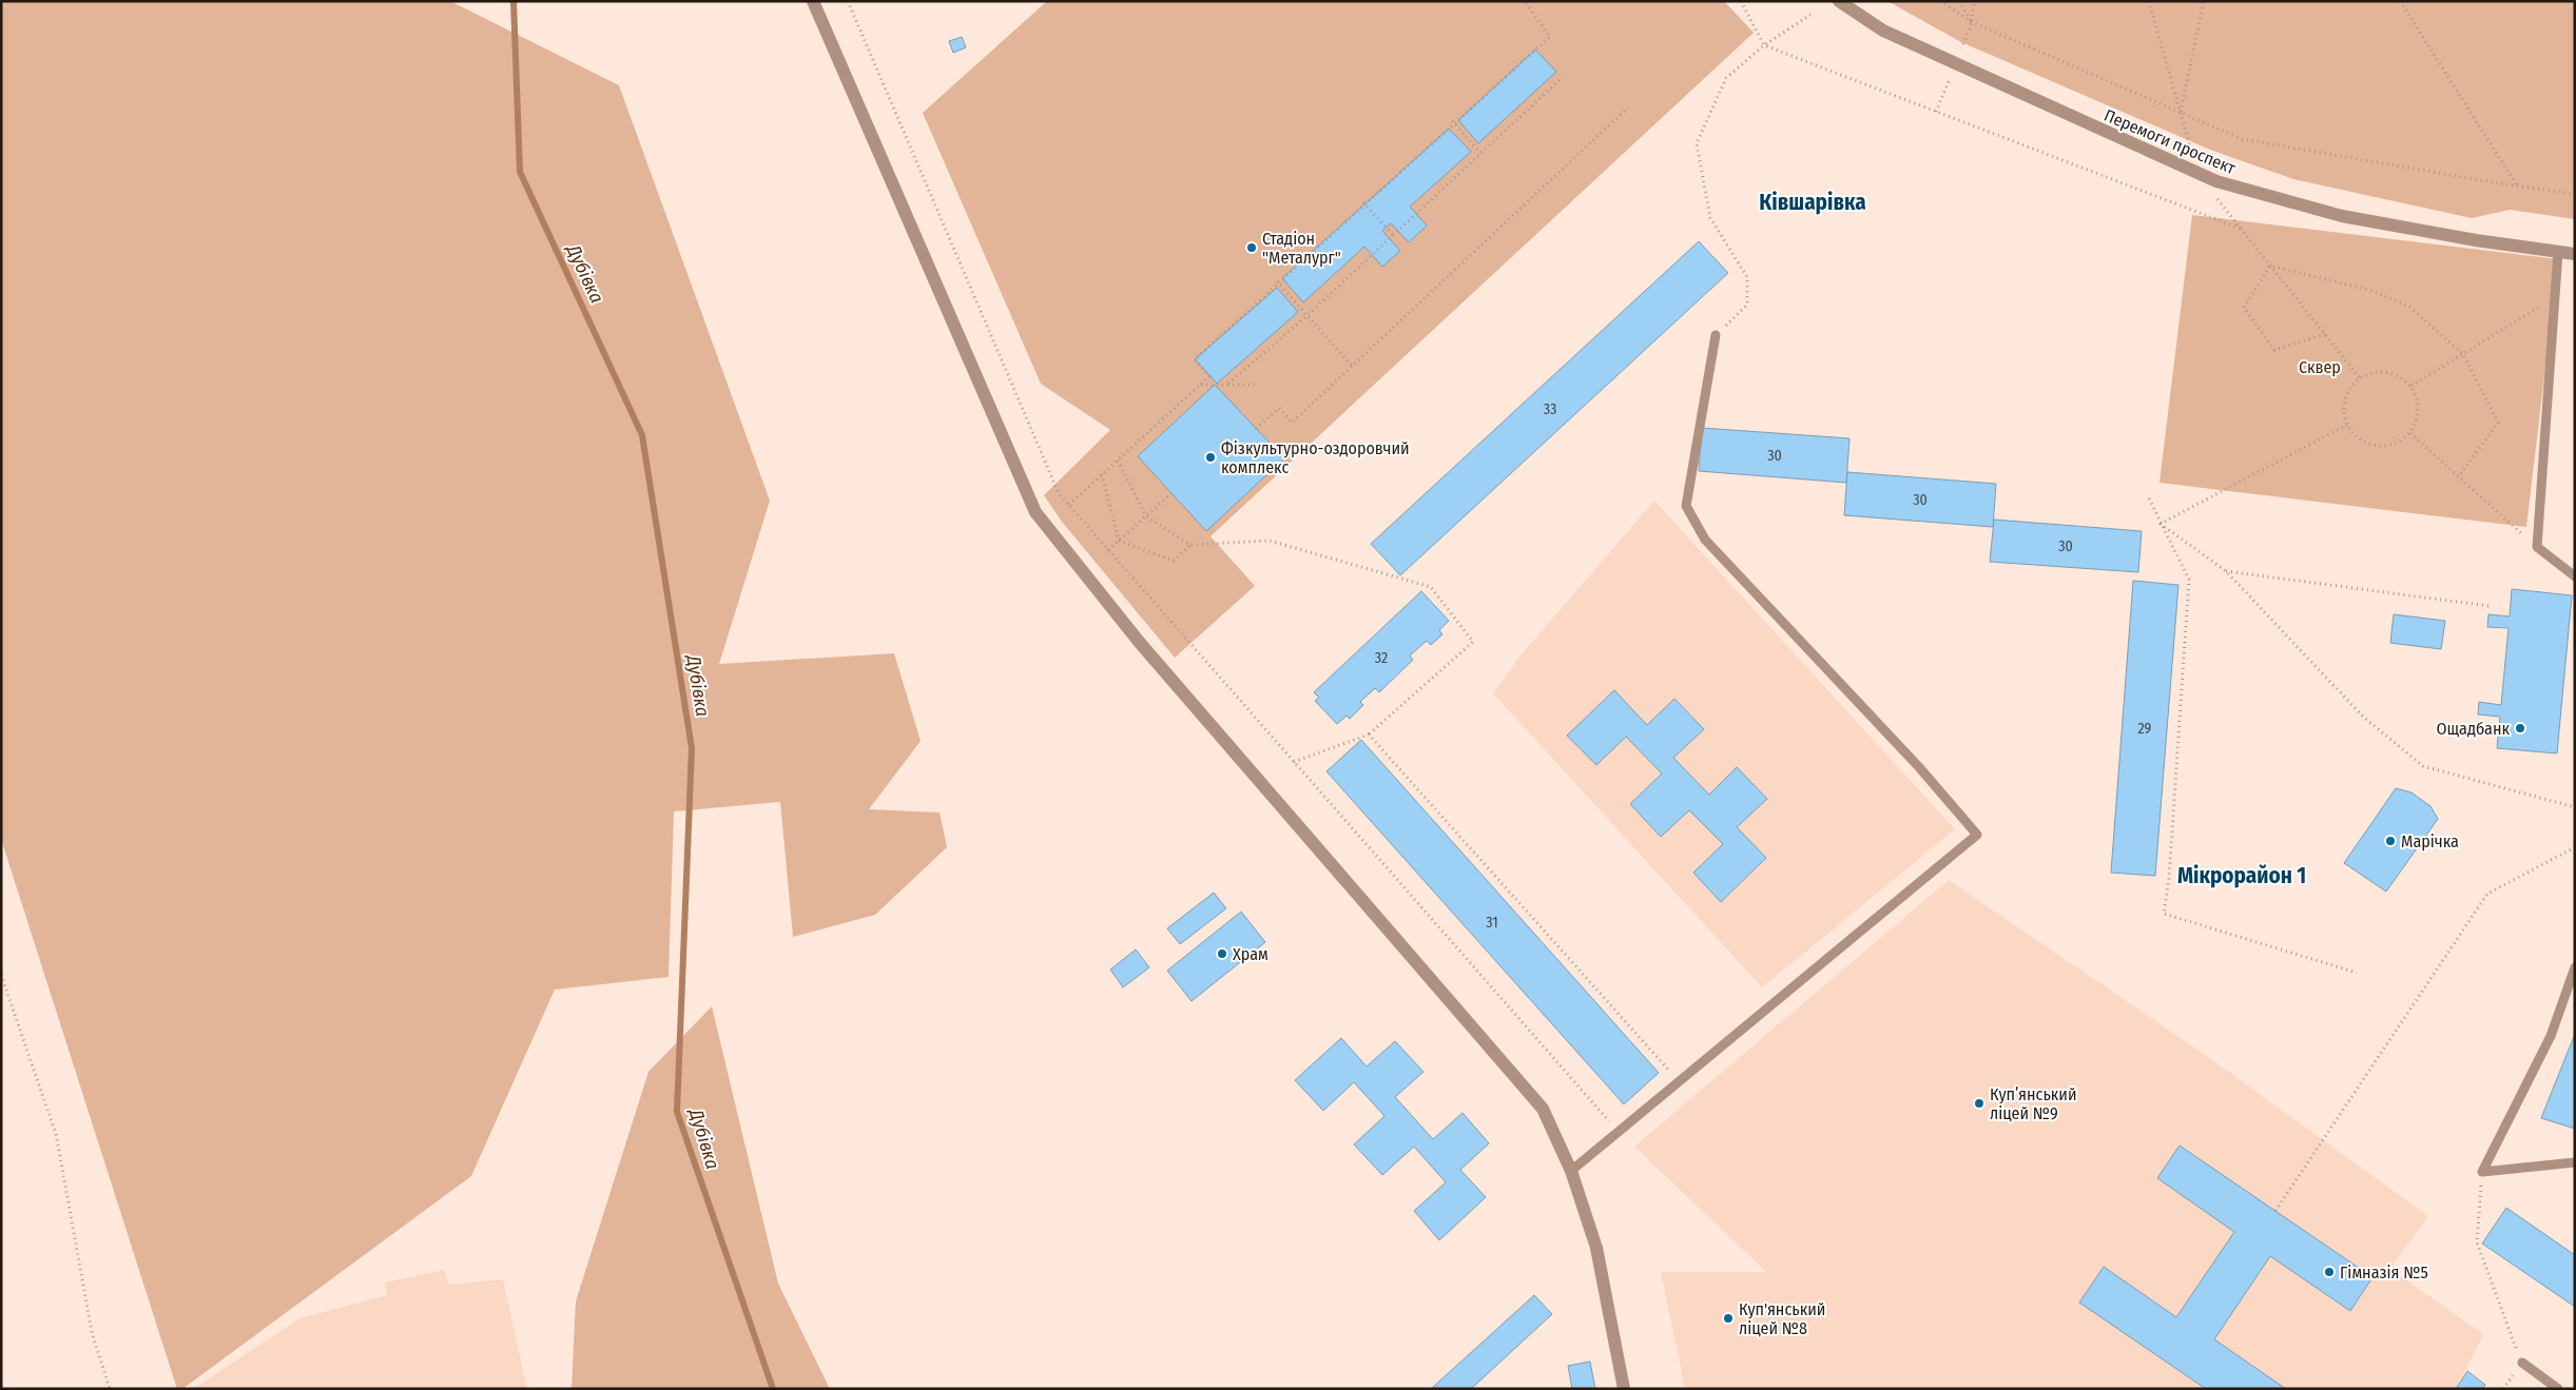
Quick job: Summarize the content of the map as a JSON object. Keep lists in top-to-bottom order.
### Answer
{
  "streets": {
    "street": ["Перемоги проспект"]
  },
  "districts": ["Ківшарівка", "Мікрорайон 1"],
  "water": ["Дубівка"],
  "parks": ["Сквер"],
  "places": [
    "Стадіон \"Металург\"",
    "Фізкультурно-оздоровчий комплекс",
    "Ощадбанк",
    "Марічка",
    "Храм",
    "Куп’янський ліцей №9",
    "Гімназія №5",
    "Куп'янський ліцей №8"
  ],
  "house_numbers": [
    "33",
    "30",
    "30",
    "30",
    "32",
    "29",
    "31"
  ]
}
